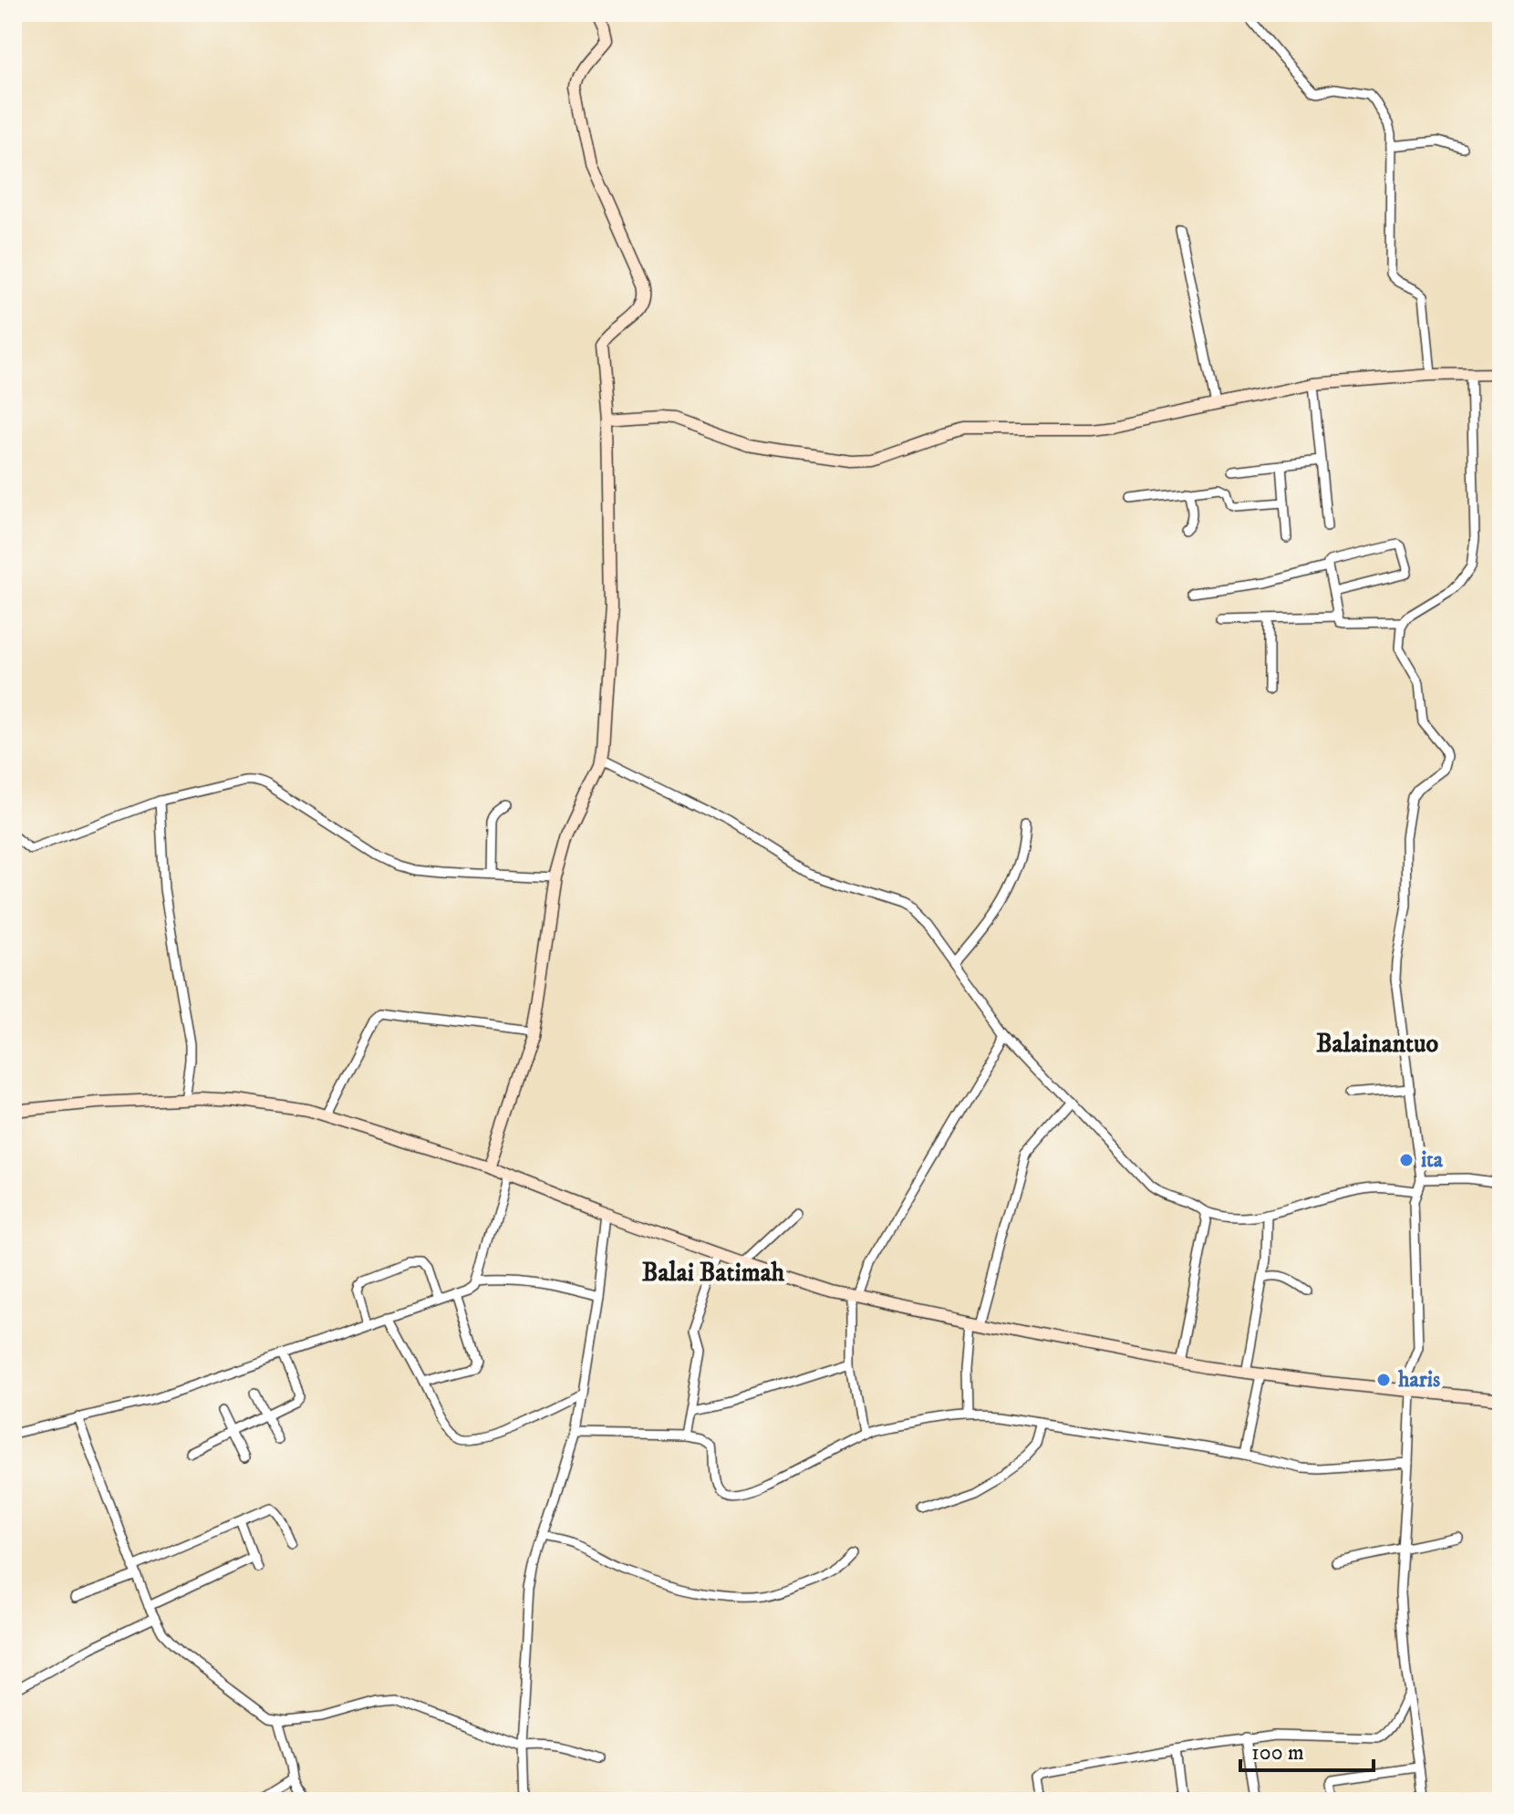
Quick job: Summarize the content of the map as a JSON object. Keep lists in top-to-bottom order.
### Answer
{
  "districts": ["Balainantuo", "Balai Batimah"],
  "places": ["ita", "haris"],
  "scale_bar": "100 m"
}
